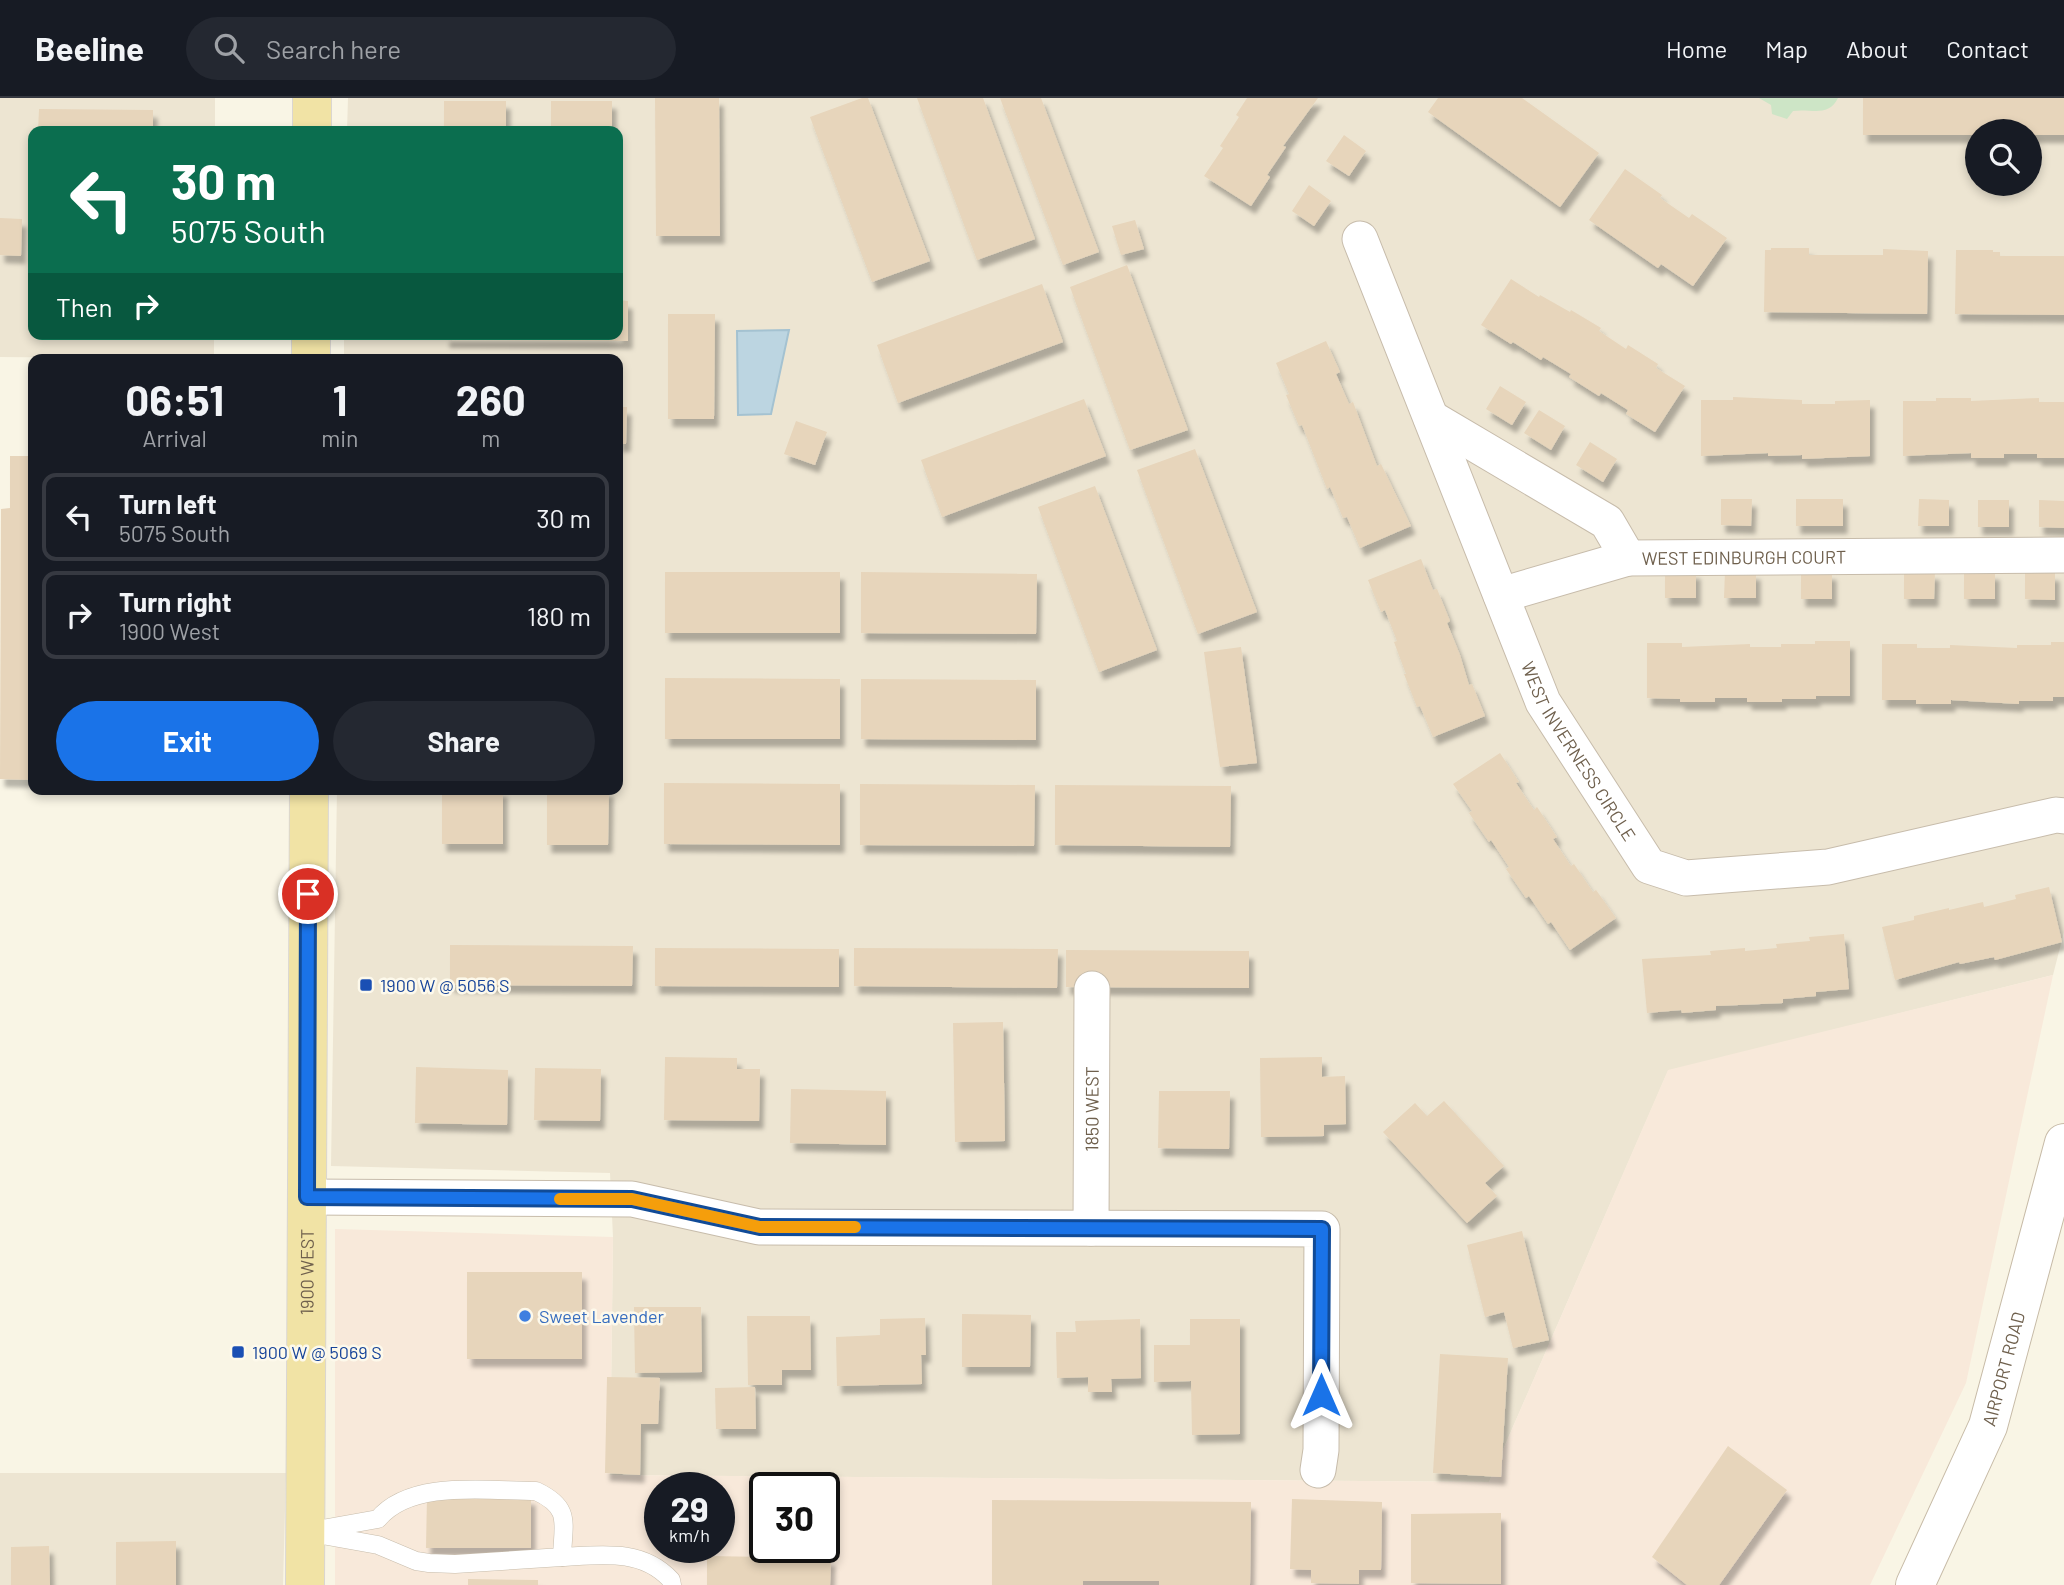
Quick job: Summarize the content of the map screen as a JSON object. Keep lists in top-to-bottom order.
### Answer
{
  "streets": {
    "main road": ["1900 WEST"],
    "street": [
      "WEST EDINBURGH COURT",
      "WEST INVERNESS CIRCLE",
      "1850 WEST",
      "AIRPORT ROAD"
    ]
  },
  "crossings": [
    ["WEST EDINBURGH COURT", "WEST INVERNESS CIRCLE"]
  ],
  "places": {
    "transit": ["1900 W @ 5056 S", "1900 W @ 5069 S"],
    "other": ["Sweet Lavender"]
  },
  "page": {
    "header": "Beeline",
    "search": "Search here",
    "nav": [
      "Home",
      "Map",
      "About",
      "Contact"
    ],
    "turn": ["30 m", "5075 South"],
    "then": "Then",
    "eta": [
      "06:51",
      "Arrival",
      "1",
      "min",
      "260",
      "m"
    ],
    "list": [
      {
        "name": "Turn left",
        "note": "5075 South",
        "value": "30 m"
      },
      {
        "name": "Turn right",
        "note": "1900 West",
        "value": "180 m"
      }
    ],
    "buttons": ["Exit", "Share"],
    "speed": "29 km/h",
    "limit": "30"
  }
}
